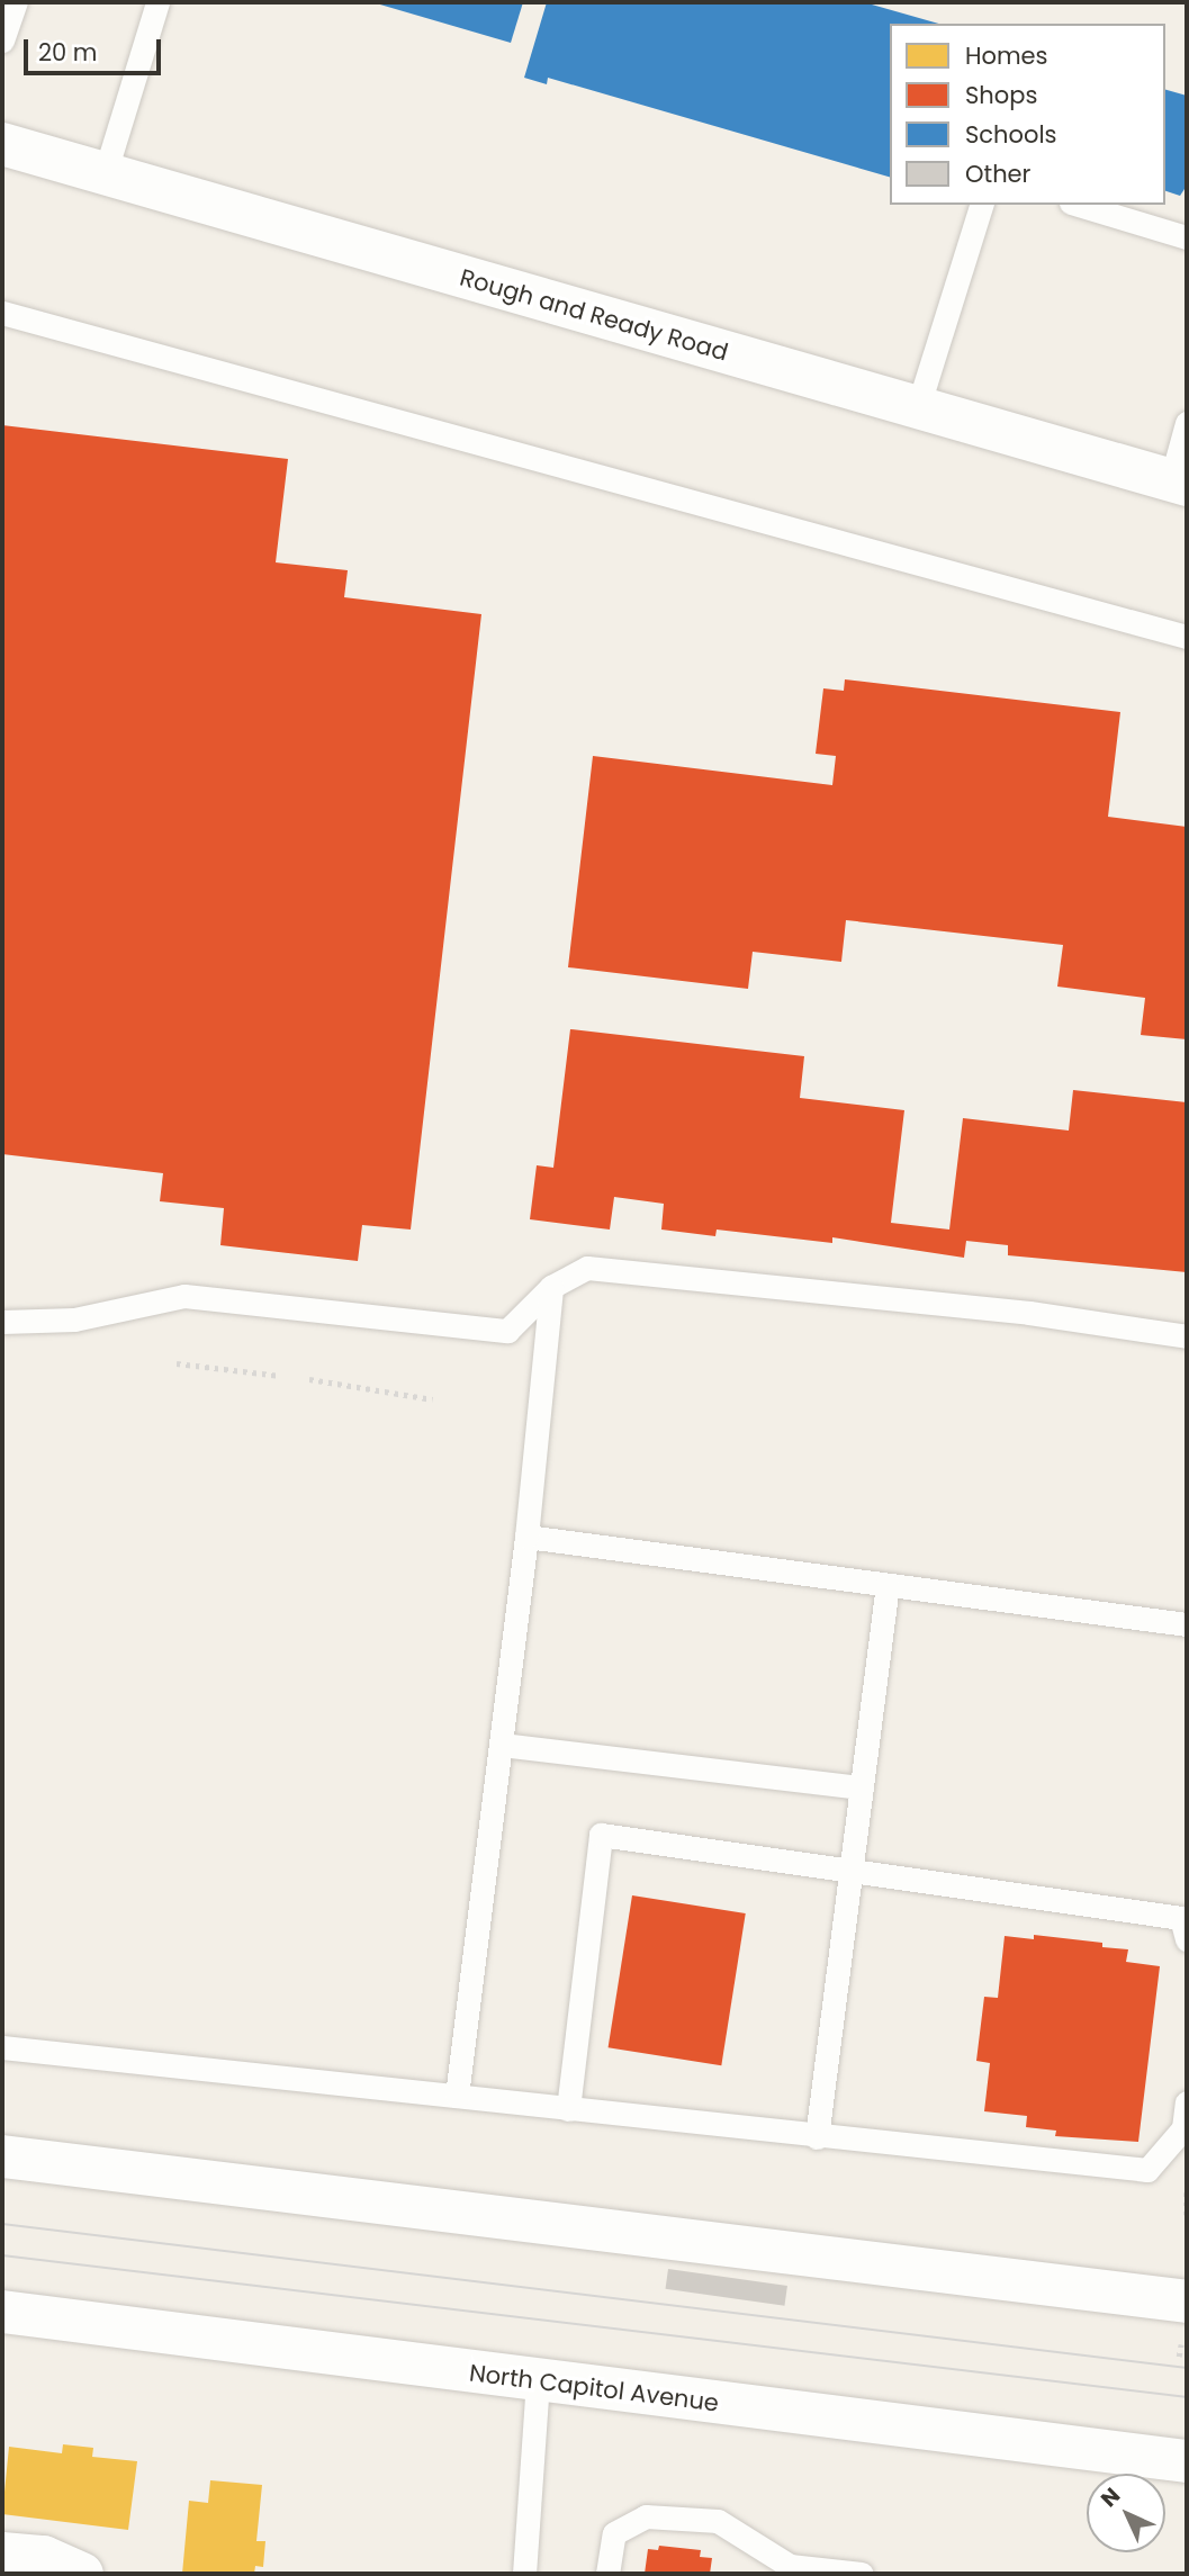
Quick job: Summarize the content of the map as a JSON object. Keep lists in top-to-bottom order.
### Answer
{
  "streets": {
    "main road": ["Rough and Ready Road", "North Capitol Avenue"]
  },
  "legend": [
    "Homes",
    "Shops",
    "Schools",
    "Other"
  ],
  "scale_bar": "20 m",
  "north": "top left"
}
